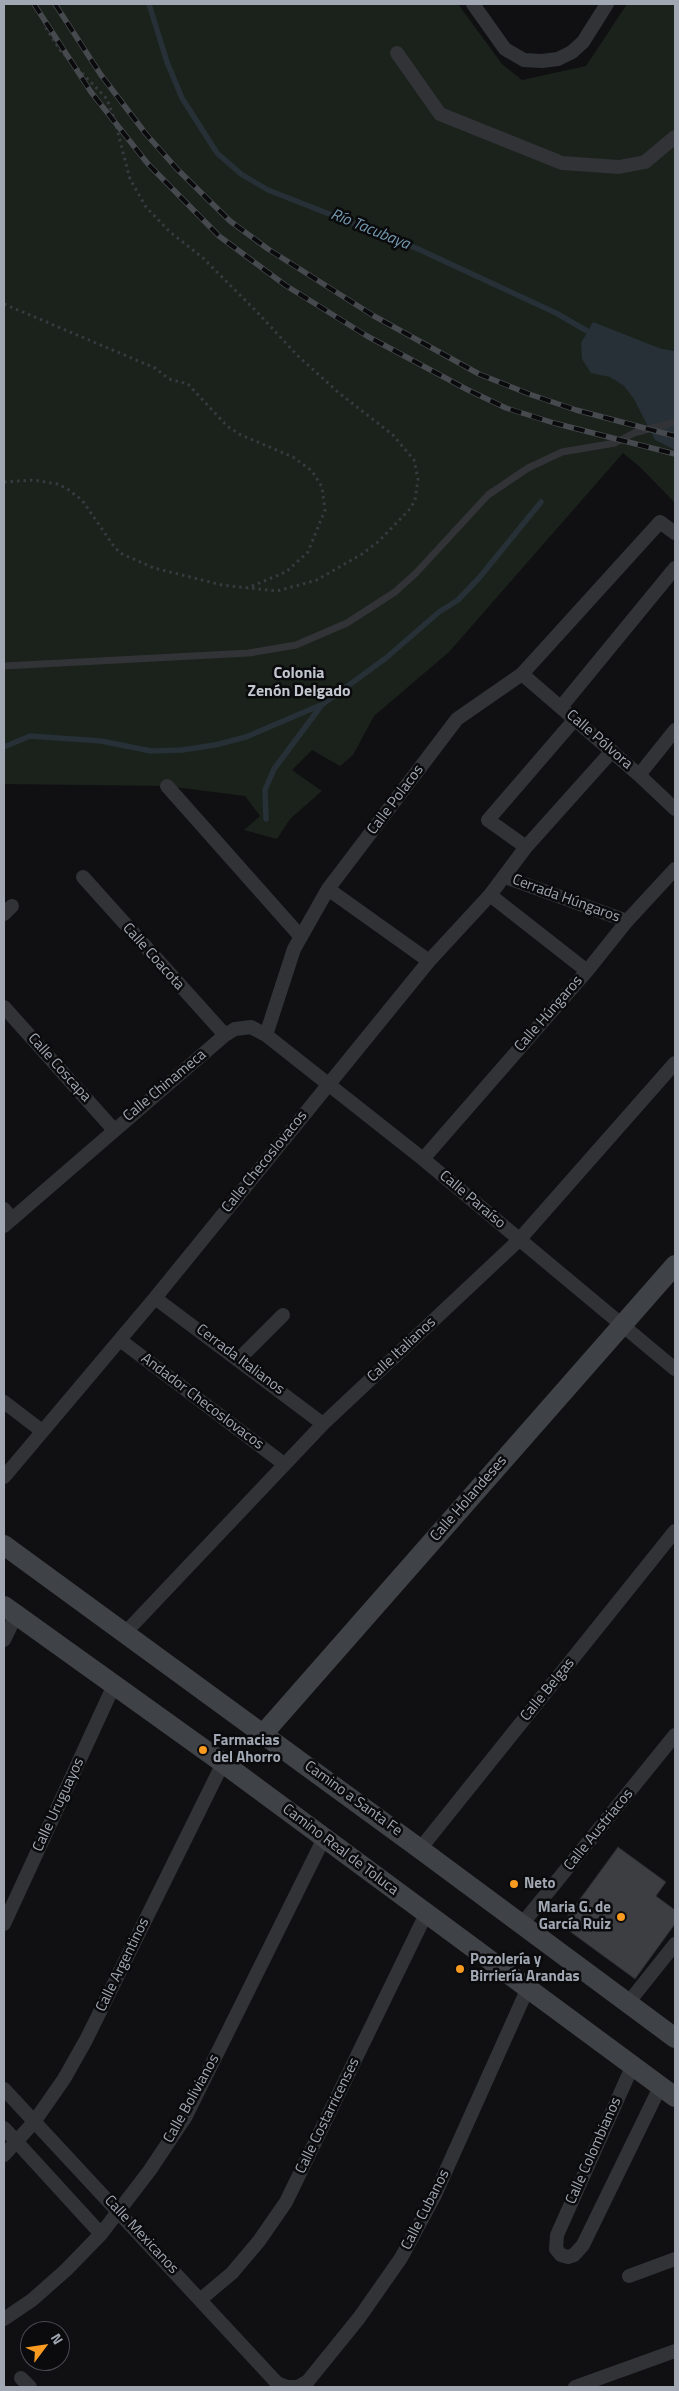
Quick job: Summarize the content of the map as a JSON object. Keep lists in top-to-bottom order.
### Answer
{
  "streets": {
    "main road": ["Calle Holandeses", "Camino a Santa Fe", "Camino Real de Toluca"],
    "street": [
      "Calle Pólvora",
      "Calle Polacos",
      "Cerrada Húngaros",
      "Calle Coacota",
      "Calle Húngaros",
      "Calle Coscapa",
      "Calle Chinameca",
      "Calle Checoslovacos",
      "Calle Paraíso",
      "Calle Italianos",
      "Cerrada Italianos",
      "Andador Checoslovacos",
      "Calle Belgas",
      "Calle Uruguayos",
      "Calle Austriacos",
      "Calle Argentinos",
      "Calle Bolivianos",
      "Calle Costarricenses",
      "Calle Colombianos",
      "Calle Cubanos",
      "Calle Mexicanos"
    ]
  },
  "crossings": [
    ["Calle Pólvora", "Calle Polacos"],
    ["Calle Pólvora", "Calle Checoslovacos"],
    ["Cerrada Húngaros", "Calle Húngaros"],
    ["Cerrada Húngaros", "Calle Checoslovacos"],
    ["Calle Coacota", "Calle Chinameca"],
    ["Calle Húngaros", "Calle Paraíso"],
    ["Calle Coscapa", "Calle Chinameca"],
    ["Calle Chinameca", "Calle Paraíso"],
    ["Calle Checoslovacos", "Calle Paraíso"],
    ["Calle Checoslovacos", "Cerrada Italianos"],
    ["Calle Checoslovacos", "Andador Checoslovacos"],
    ["Calle Paraíso", "Calle Italianos"],
    ["Calle Paraíso", "Calle Holandeses"],
    ["Calle Italianos", "Cerrada Italianos"],
    ["Calle Italianos", "Andador Checoslovacos"],
    ["Calle Italianos", "Camino a Santa Fe"],
    ["Calle Holandeses", "Camino a Santa Fe"],
    ["Calle Belgas", "Camino a Santa Fe"],
    ["Camino a Santa Fe", "Calle Austriacos"],
    ["Calle Uruguayos", "Camino Real de Toluca"],
    ["Camino Real de Toluca", "Calle Argentinos"],
    ["Camino Real de Toluca", "Calle Bolivianos"],
    ["Camino Real de Toluca", "Calle Costarricenses"],
    ["Camino Real de Toluca", "Calle Colombianos"],
    ["Camino Real de Toluca", "Calle Cubanos"],
    ["Calle Argentinos", "Calle Mexicanos"],
    ["Calle Bolivianos", "Calle Mexicanos"],
    ["Calle Costarricenses", "Calle Mexicanos"],
    ["Calle Cubanos", "Calle Mexicanos"]
  ],
  "districts": ["Colonia Zenón Delgado"],
  "water": ["Río Tacubaya"],
  "places": [
    "Farmacias del Ahorro",
    "Neto",
    "Maria G. de García Ruiz",
    "Pozolería y Birriería Arandas"
  ],
  "north": "top right"
}
